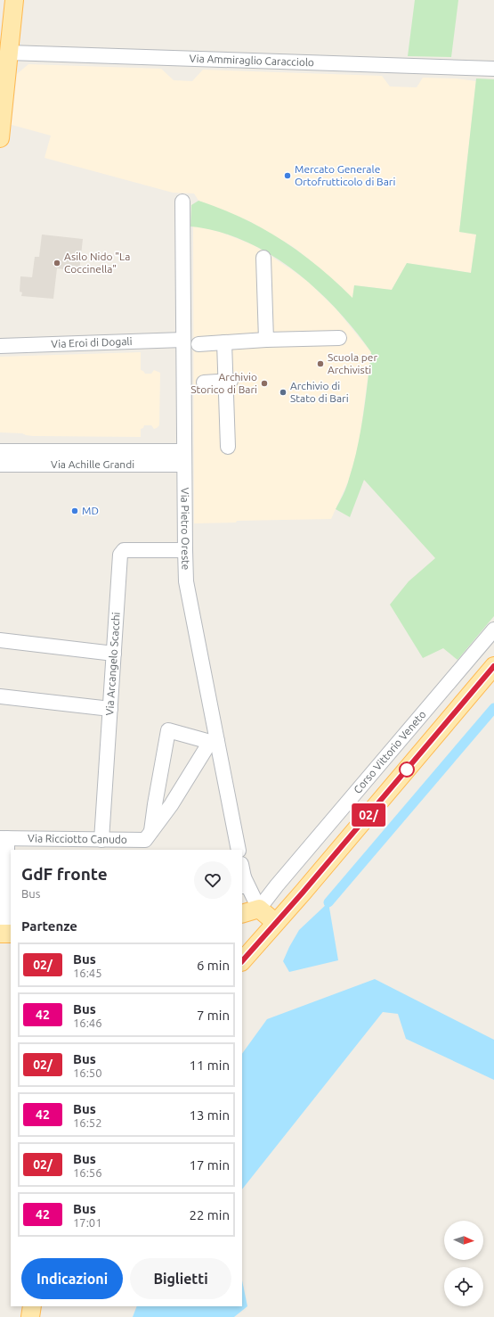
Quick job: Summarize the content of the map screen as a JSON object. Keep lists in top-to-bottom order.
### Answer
{
  "streets": {
    "street": [
      "Via Ammiraglio Caracciolo",
      "Via Eroi di Dogali",
      "Via Achille Grandi",
      "Via Pietro Oreste",
      "Via Arcangelo Scacchi",
      "Corso Vittorio Veneto",
      "Via Ricciotto Canudo"
    ]
  },
  "crossings": [
    ["Via Eroi di Dogali", "Via Pietro Oreste"],
    ["Via Achille Grandi", "Via Pietro Oreste"],
    ["Via Pietro Oreste", "Via Arcangelo Scacchi"],
    ["Via Arcangelo Scacchi", "Via Ricciotto Canudo"]
  ],
  "places": [
    "Mercato Generale Ortofrutticolo di Bari",
    "Asilo Nido \"La Coccinella\"",
    "Scuola per Archivisti",
    "Archivio Storico di Bari",
    "Archivio di Stato di Bari",
    "MD"
  ],
  "lines": ["bus line 02/"],
  "north": "right",
  "page": {
    "on_map": "02/",
    "heading": [
      ["GdF fronte", "Bus"],
      "Partenze"
    ],
    "list": [
      {
        "mark": "02/",
        "name": "Bus",
        "note": "16:45",
        "value": "6 min"
      },
      {
        "mark": "42",
        "name": "Bus",
        "note": "16:46",
        "value": "7 min"
      },
      {
        "mark": "02/",
        "name": "Bus",
        "note": "16:50",
        "value": "11 min"
      },
      {
        "mark": "42",
        "name": "Bus",
        "note": "16:52",
        "value": "13 min"
      },
      {
        "mark": "02/",
        "name": "Bus",
        "note": "16:56",
        "value": "17 min"
      },
      {
        "mark": "42",
        "name": "Bus",
        "note": "17:01",
        "value": "22 min"
      }
    ],
    "buttons": ["Indicazioni", "Biglietti"]
  }
}
